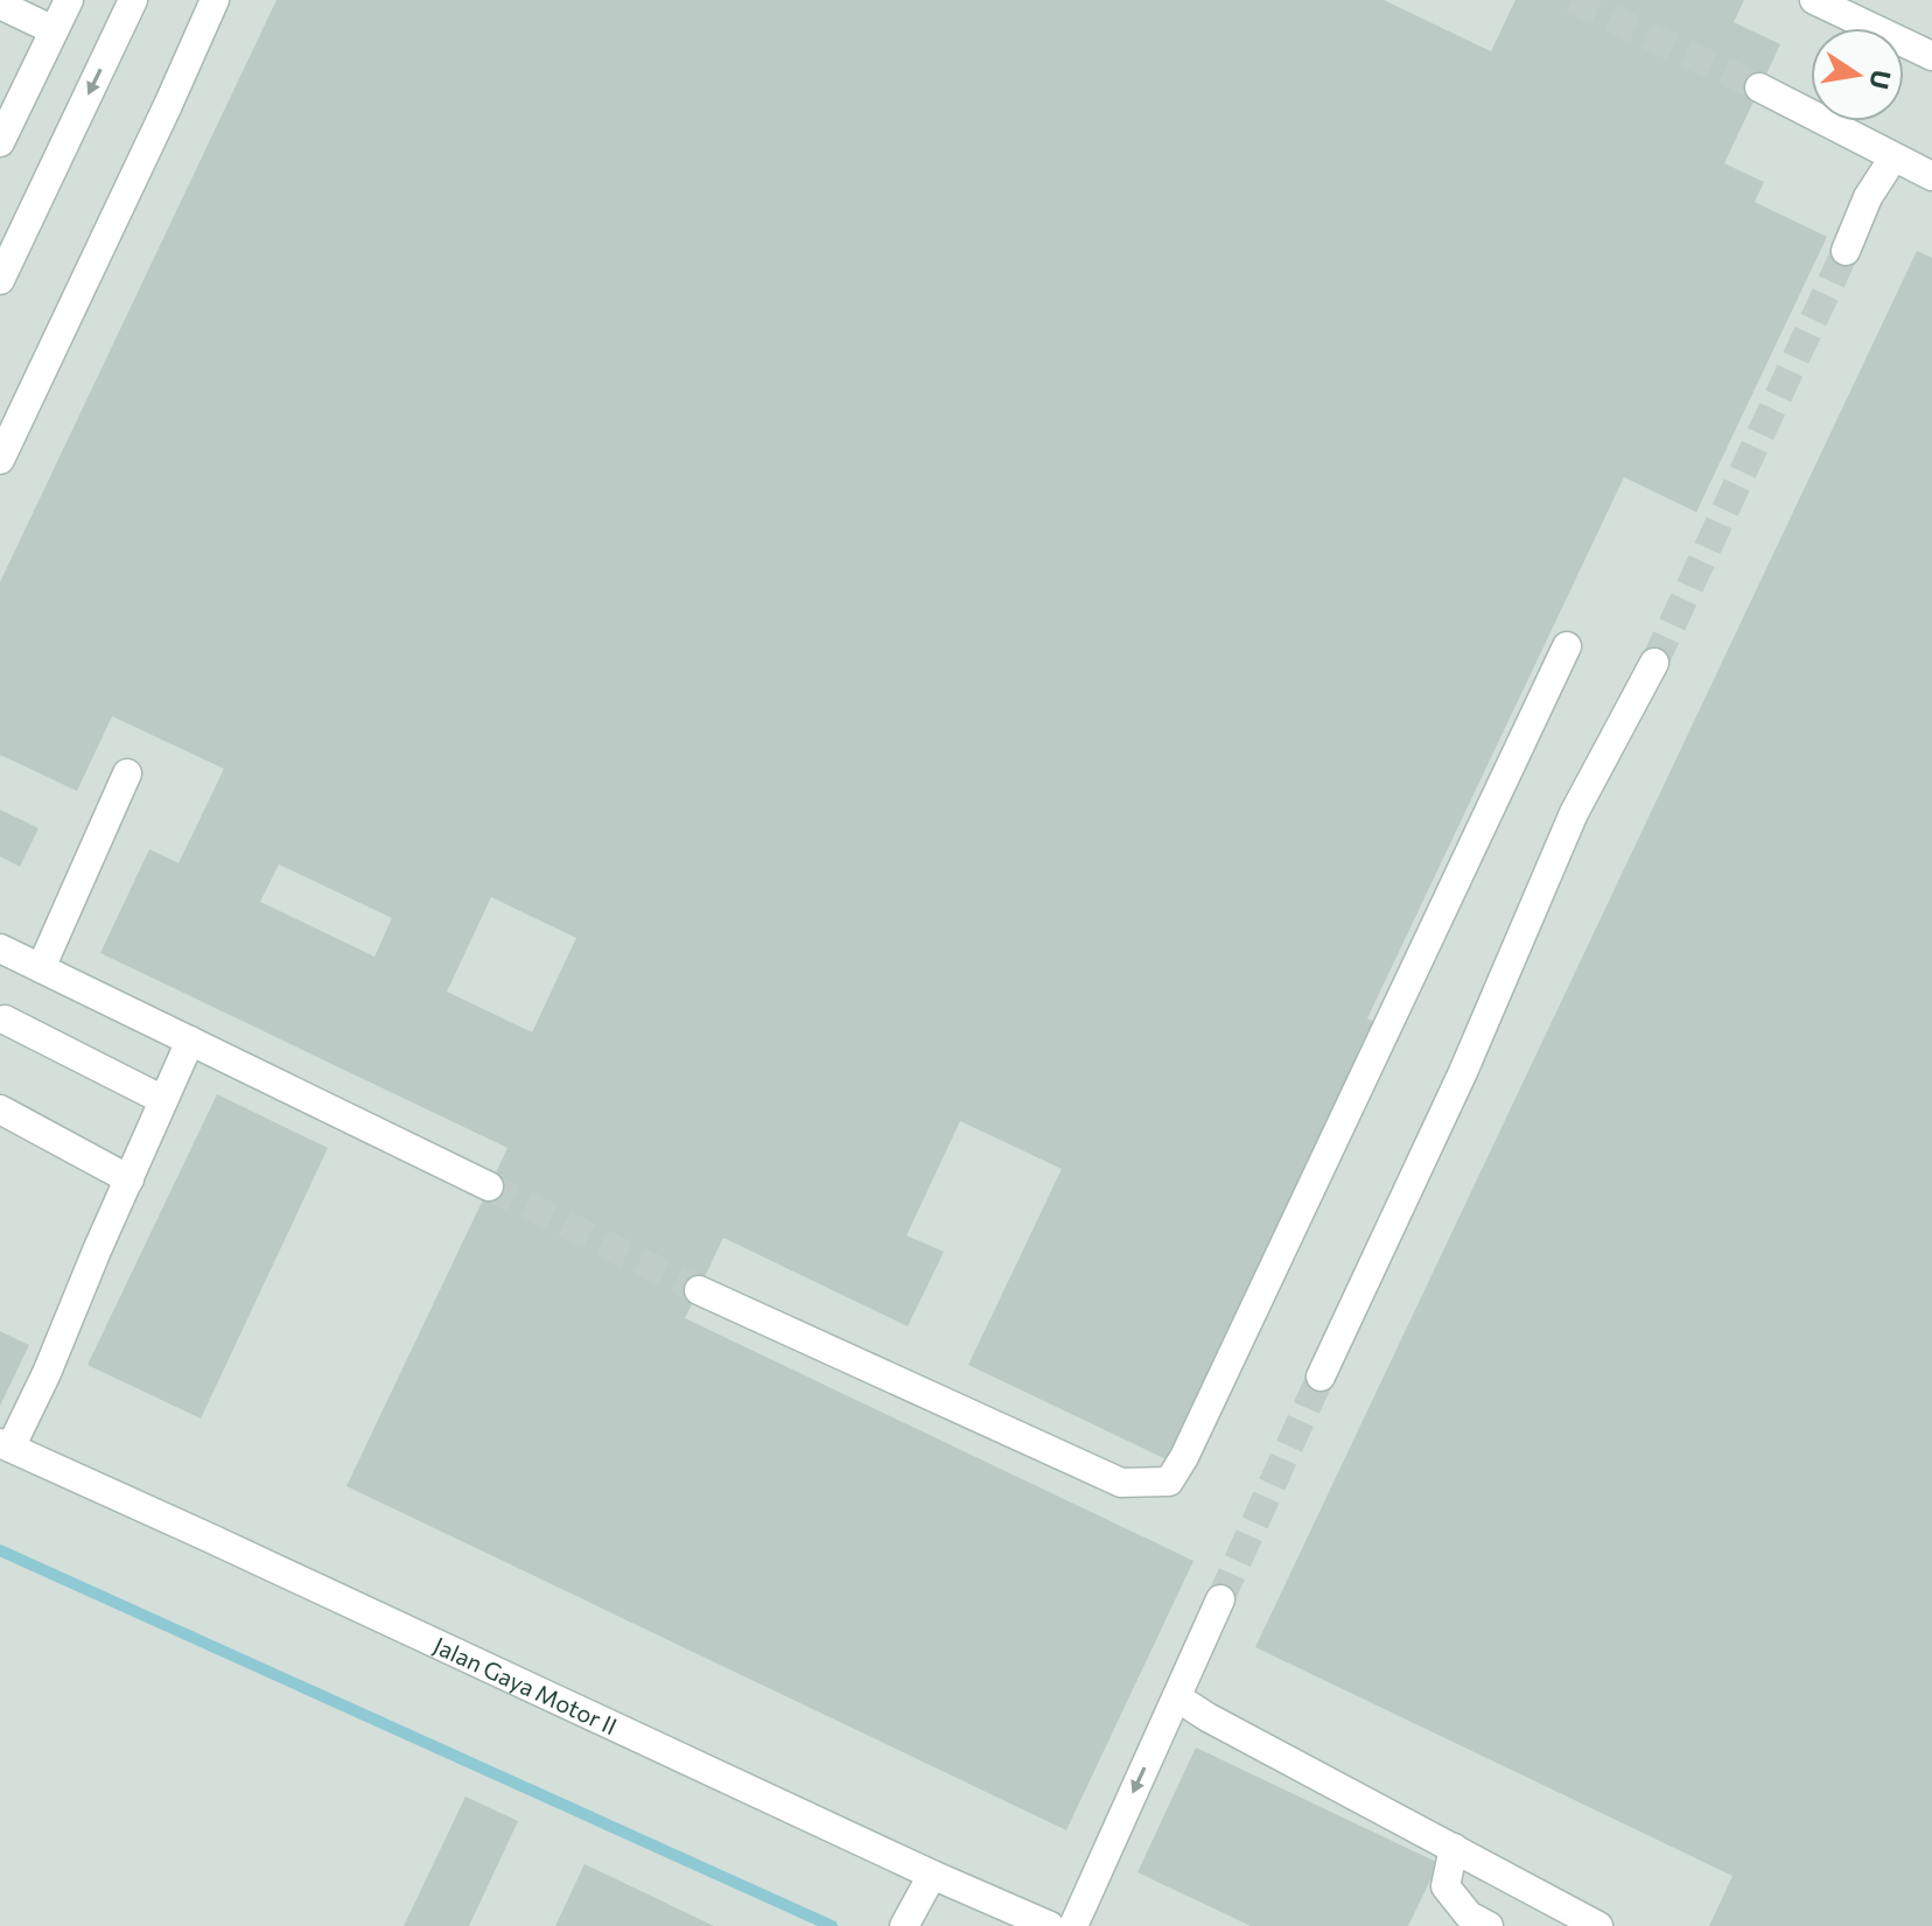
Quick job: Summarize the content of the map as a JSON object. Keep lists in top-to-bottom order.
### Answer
{
  "streets": {
    "street": ["Jalan Gaya Motor II"]
  },
  "north": "right"
}
